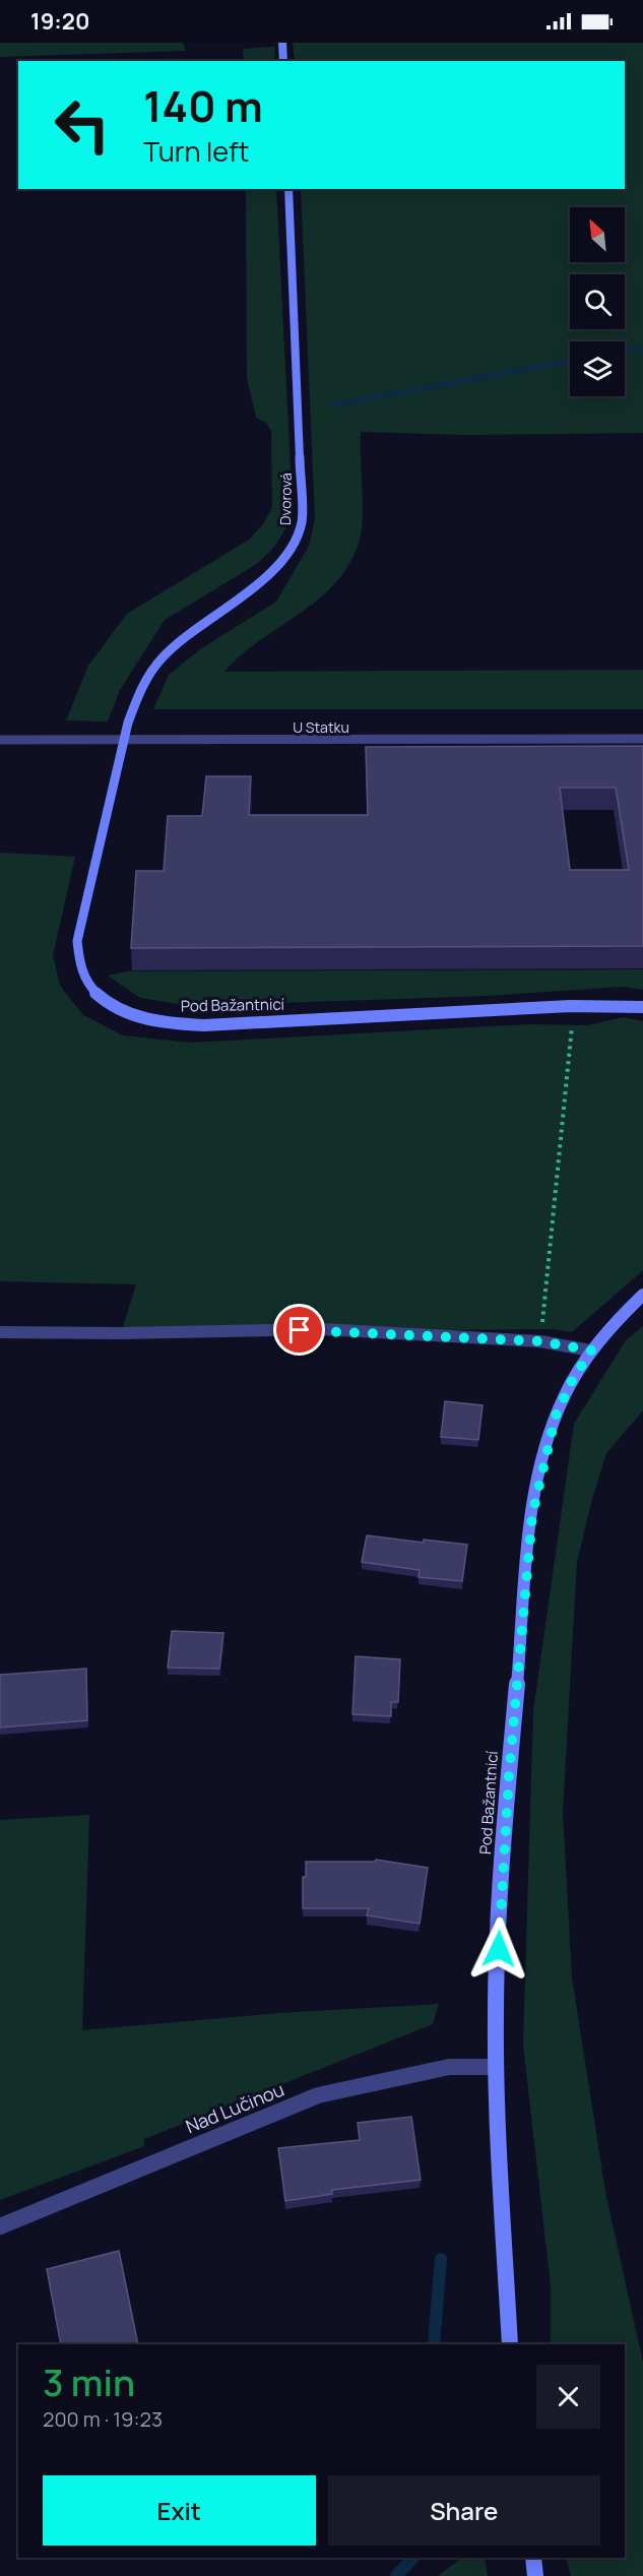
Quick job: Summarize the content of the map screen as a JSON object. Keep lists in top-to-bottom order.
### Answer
{
  "streets": {
    "street": [
      "Dvorová",
      "U Statku",
      "Pod Bažantnicí",
      "Nad Lučinou"
    ]
  },
  "crossings": [
    ["Dvorová", "U Statku"],
    ["Dvorová", "Pod Bažantnicí"],
    ["U Statku", "Pod Bažantnicí"],
    ["Pod Bažantnicí", "Nad Lučinou"]
  ],
  "north": "top left",
  "page": {
    "status": "19:20",
    "turn": ["140 m", "Turn left"],
    "heading": ["3 min", "200 m · 19:23"],
    "buttons": ["Exit", "Share"]
  }
}
